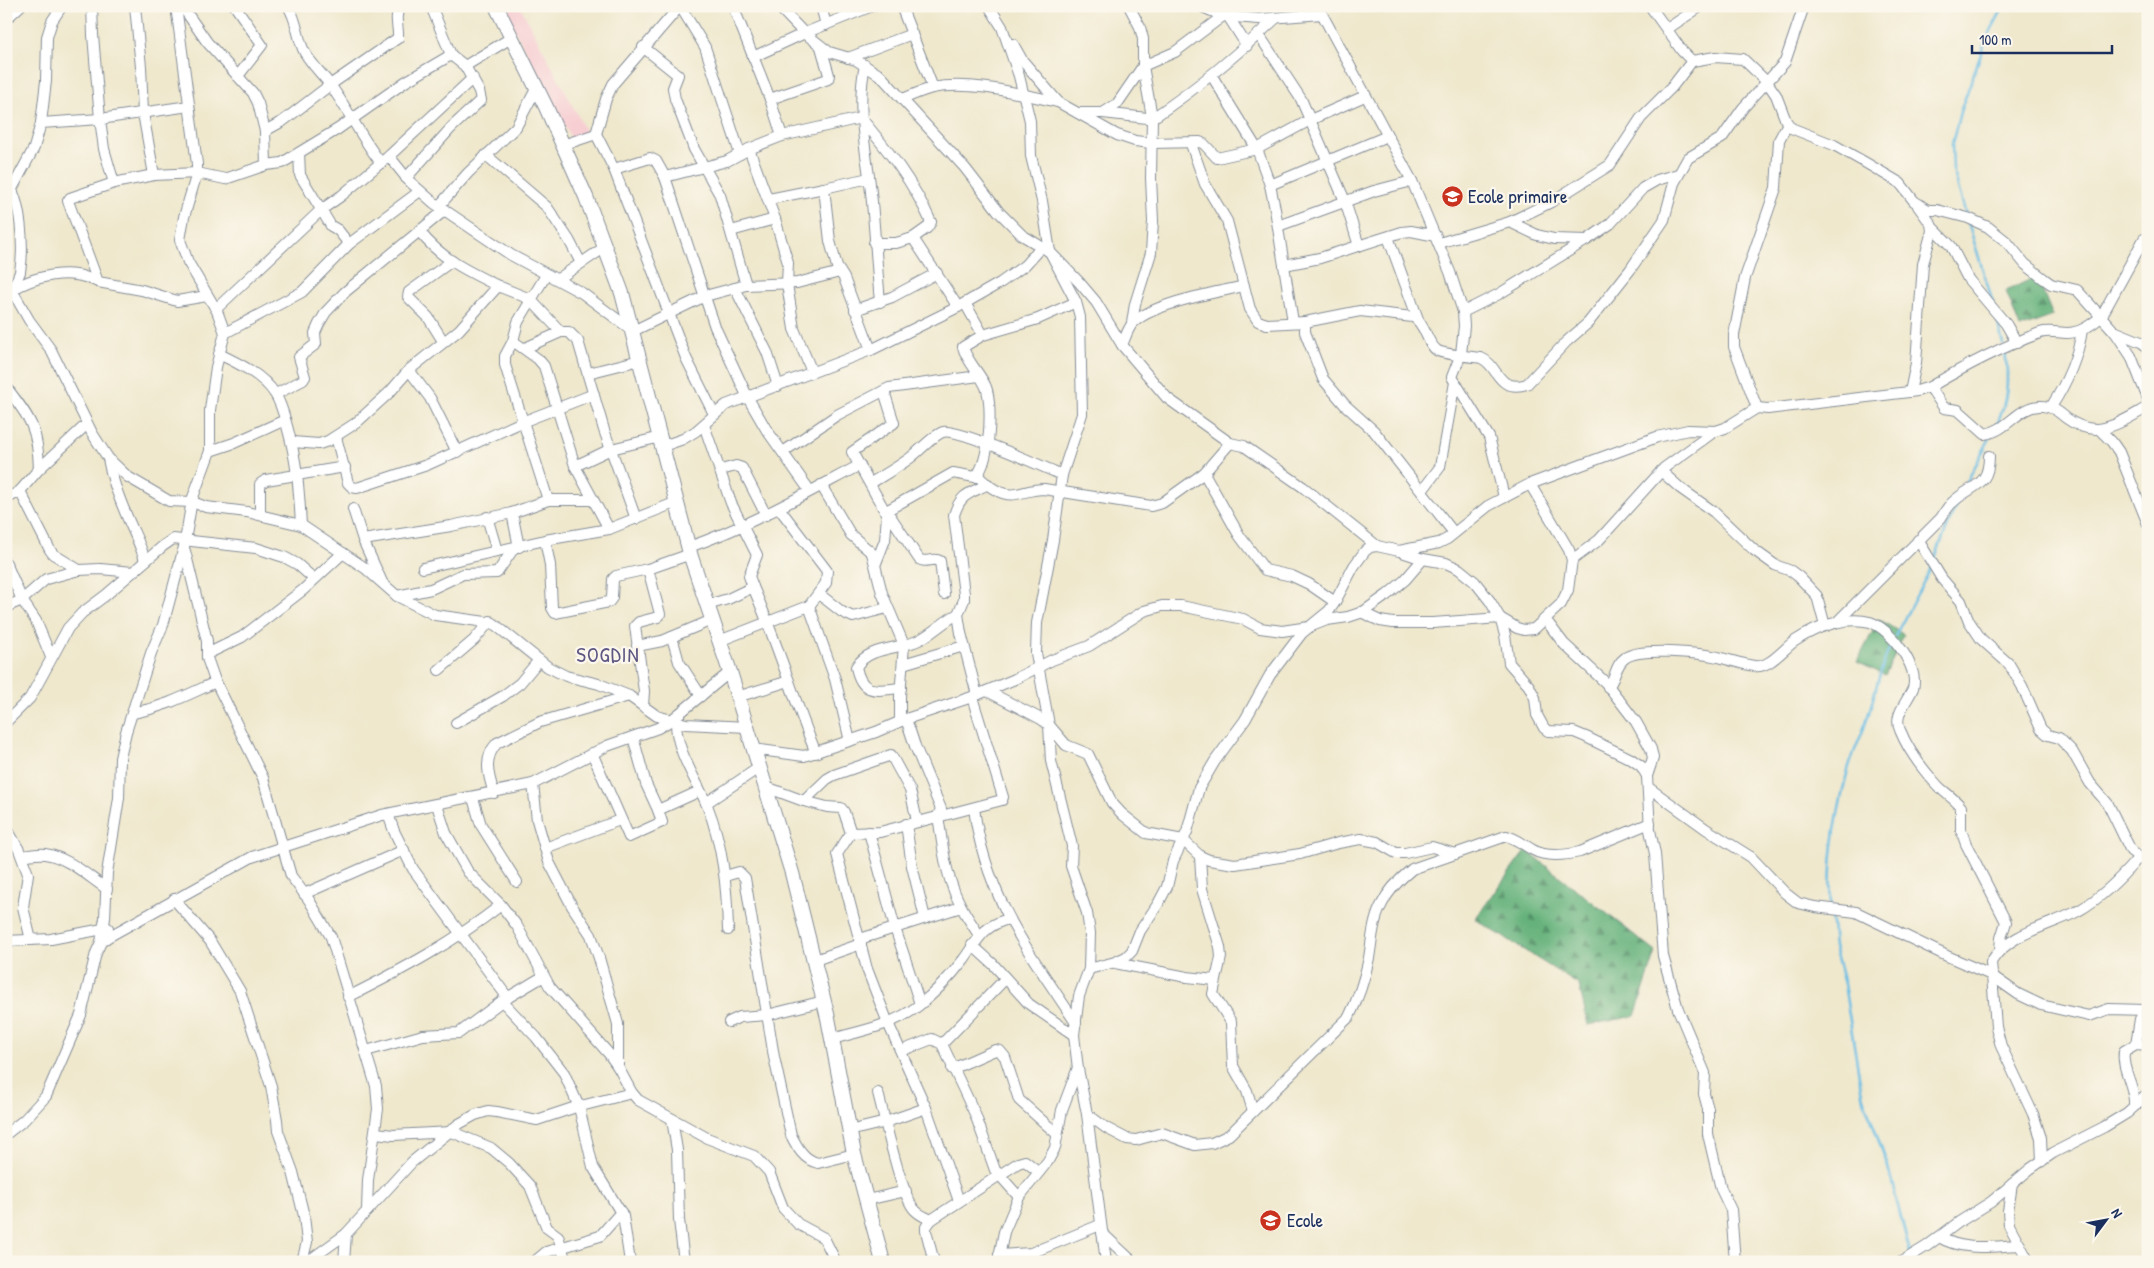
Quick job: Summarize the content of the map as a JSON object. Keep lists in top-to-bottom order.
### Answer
{
  "districts": ["SOGDIN"],
  "places": {
    "school or university": ["Ecole primaire", "Ecole"]
  },
  "scale_bar": "100 m",
  "north": "top right"
}
